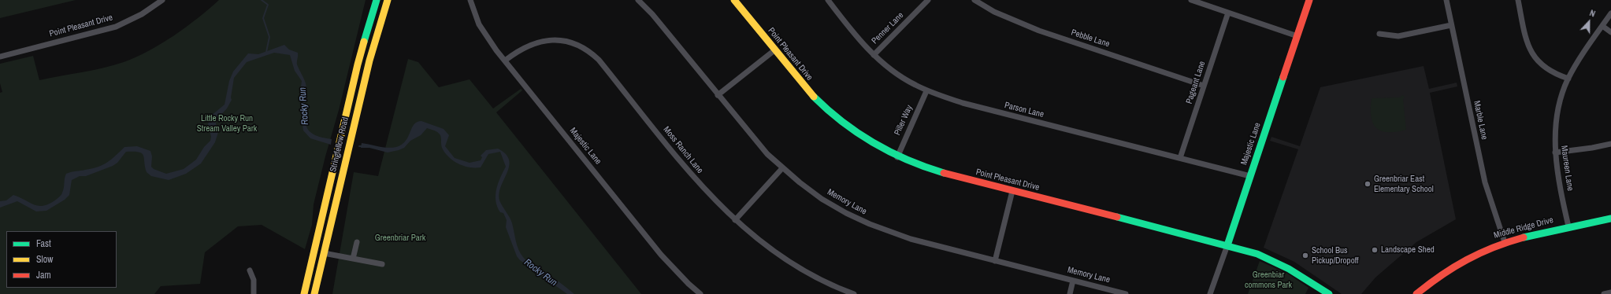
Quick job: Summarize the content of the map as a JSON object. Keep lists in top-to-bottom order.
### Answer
{
  "streets": {
    "street": [
      "Point Pleasant Drive",
      "Penner Lane",
      "Pebble Lane",
      "Pageant Lane",
      "Parson Lane",
      "Piller Way",
      "Marble Lane",
      "Majestic Lane",
      "Stringfellow Road",
      "Moss Ranch Lane",
      "Maureen Lane",
      "Memory Lane",
      "Middle Ridge Drive"
    ]
  },
  "crossings": [
    ["Point Pleasant Drive", "Piller Way"],
    ["Point Pleasant Drive", "Majestic Lane"],
    ["Penner Lane", "Parson Lane"],
    ["Pebble Lane", "Pageant Lane"],
    ["Pageant Lane", "Parson Lane"],
    ["Parson Lane", "Piller Way"],
    ["Parson Lane", "Majestic Lane"],
    ["Marble Lane", "Middle Ridge Drive"],
    ["Majestic Lane", "Moss Ranch Lane"],
    ["Maureen Lane", "Middle Ridge Drive"]
  ],
  "water": ["Rocky Run"],
  "parks": ["Little Rocky Run Stream Valley Park", "Greenbriar Park", "Greenbiar commons Park"],
  "places": ["Greenbriar East Elementary School", "Landscape Shed", "School Bus Pickup/Dropoff"],
  "legend": ["Fast", "Slow", "Jam"],
  "north": "top"
}
